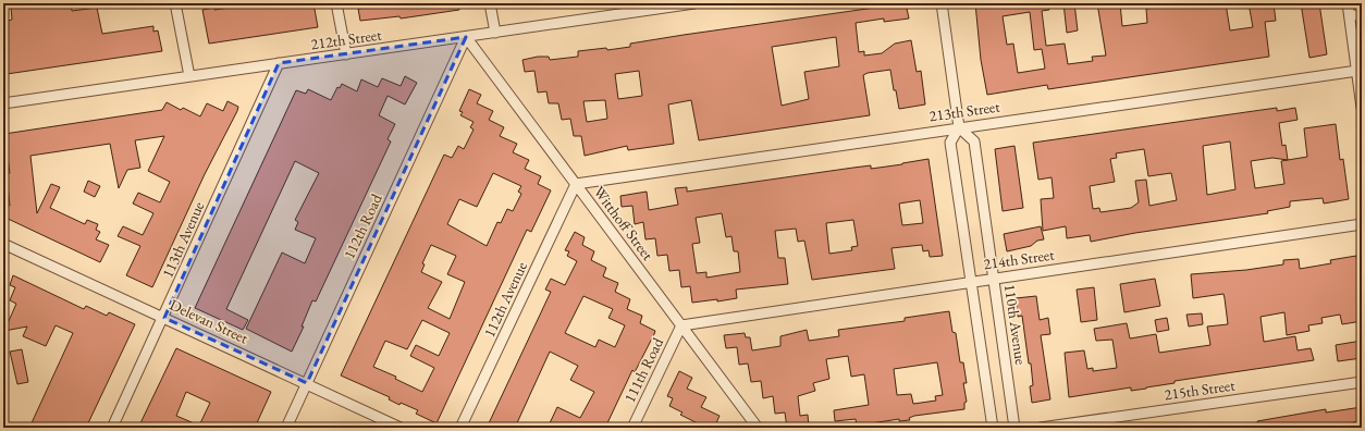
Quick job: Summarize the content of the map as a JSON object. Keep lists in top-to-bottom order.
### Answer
{
  "streets": {
    "street": [
      "212th Street",
      "213th Street",
      "Witthoff Street",
      "112th Road",
      "113th Avenue",
      "214th Street",
      "112th Avenue",
      "Delevan Street",
      "110th Avenue",
      "111th Road",
      "215th Street"
    ]
  },
  "crossings": [
    ["212th Street", "Witthoff Street"],
    ["212th Street", "112th Road"],
    ["212th Street", "113th Avenue"],
    ["213th Street", "Witthoff Street"],
    ["213th Street", "112th Avenue"],
    ["213th Street", "110th Avenue"],
    ["Witthoff Street", "112th Road"],
    ["Witthoff Street", "214th Street"],
    ["Witthoff Street", "112th Avenue"],
    ["Witthoff Street", "111th Road"],
    ["112th Road", "Delevan Street"],
    ["113th Avenue", "Delevan Street"],
    ["214th Street", "110th Avenue"],
    ["214th Street", "111th Road"]
  ]
}
